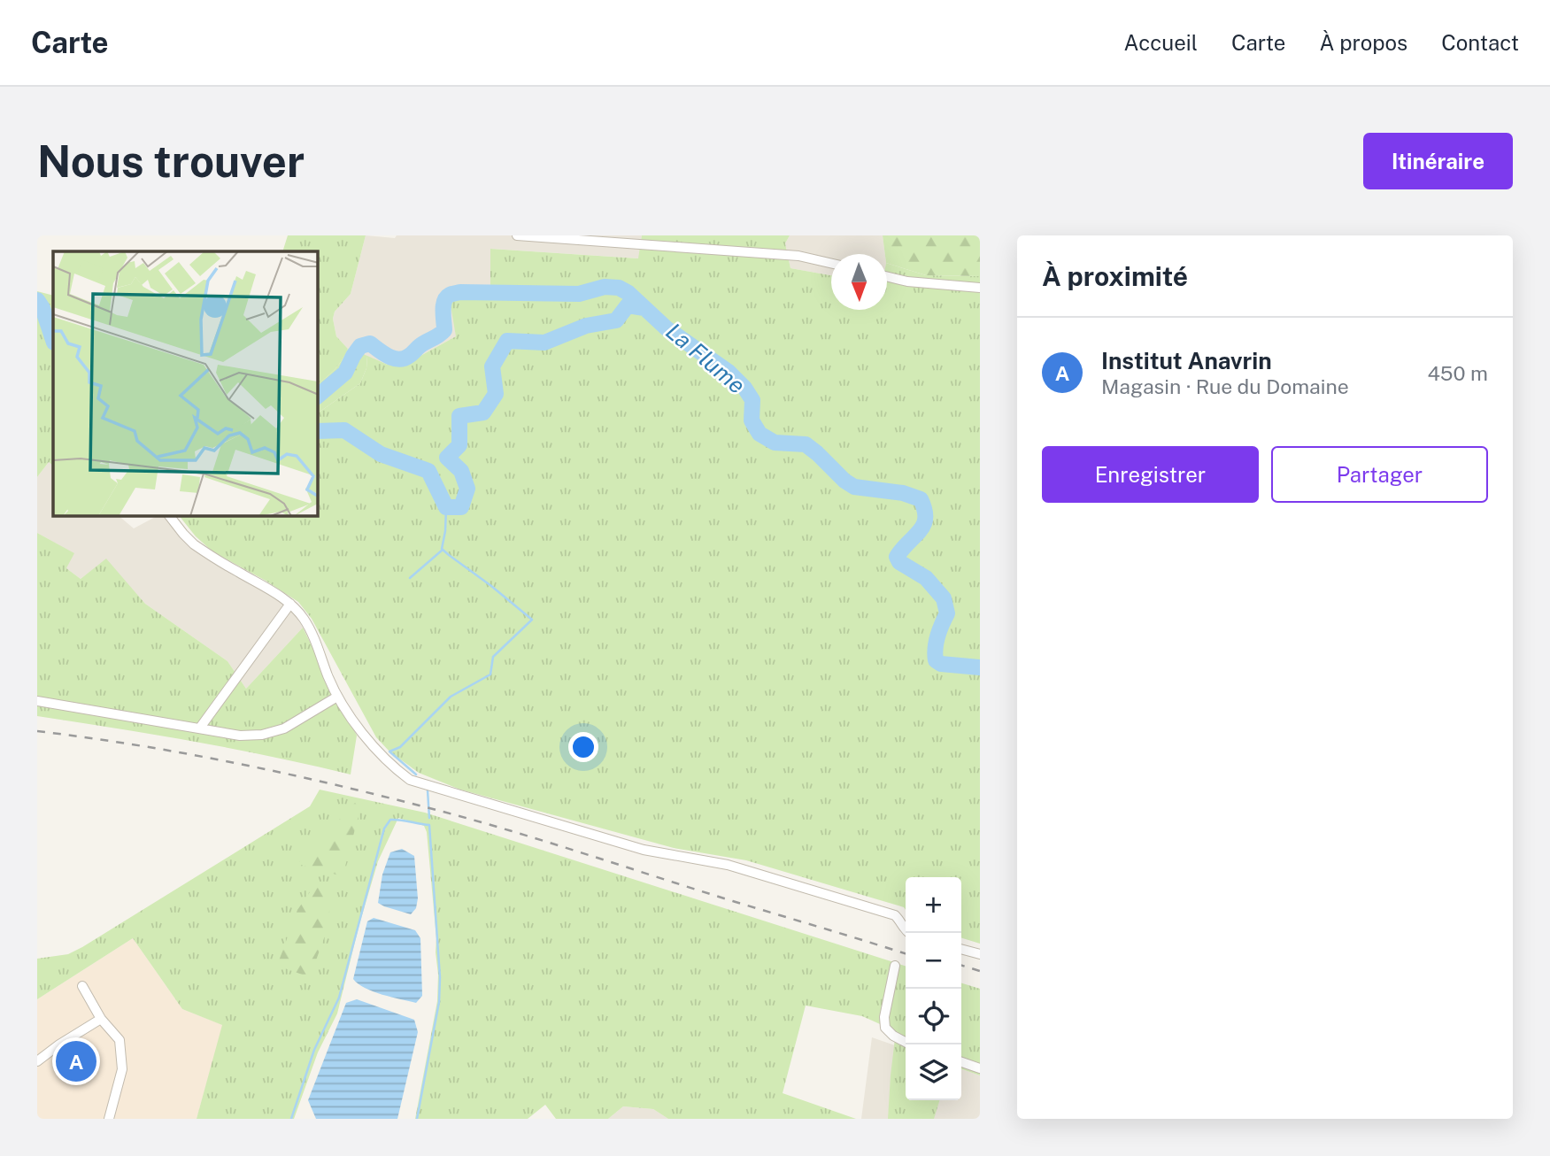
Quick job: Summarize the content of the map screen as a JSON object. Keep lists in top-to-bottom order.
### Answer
{
  "water": ["La Flume"],
  "north": "bottom",
  "page": {
    "header": "Carte",
    "nav": [
      "Accueil",
      "Carte",
      "À propos",
      "Contact"
    ],
    "buttons": [
      "Itinéraire",
      ["Enregistrer", "Partager"]
    ],
    "title": "Nous trouver",
    "heading": "À proximité",
    "list": [
      {
        "mark": "A",
        "name": "Institut Anavrin",
        "note": "Magasin · Rue du Domaine",
        "value": "450 m"
      }
    ],
    "map_buttons": ["+", "−"],
    "pins": "A"
  }
}
